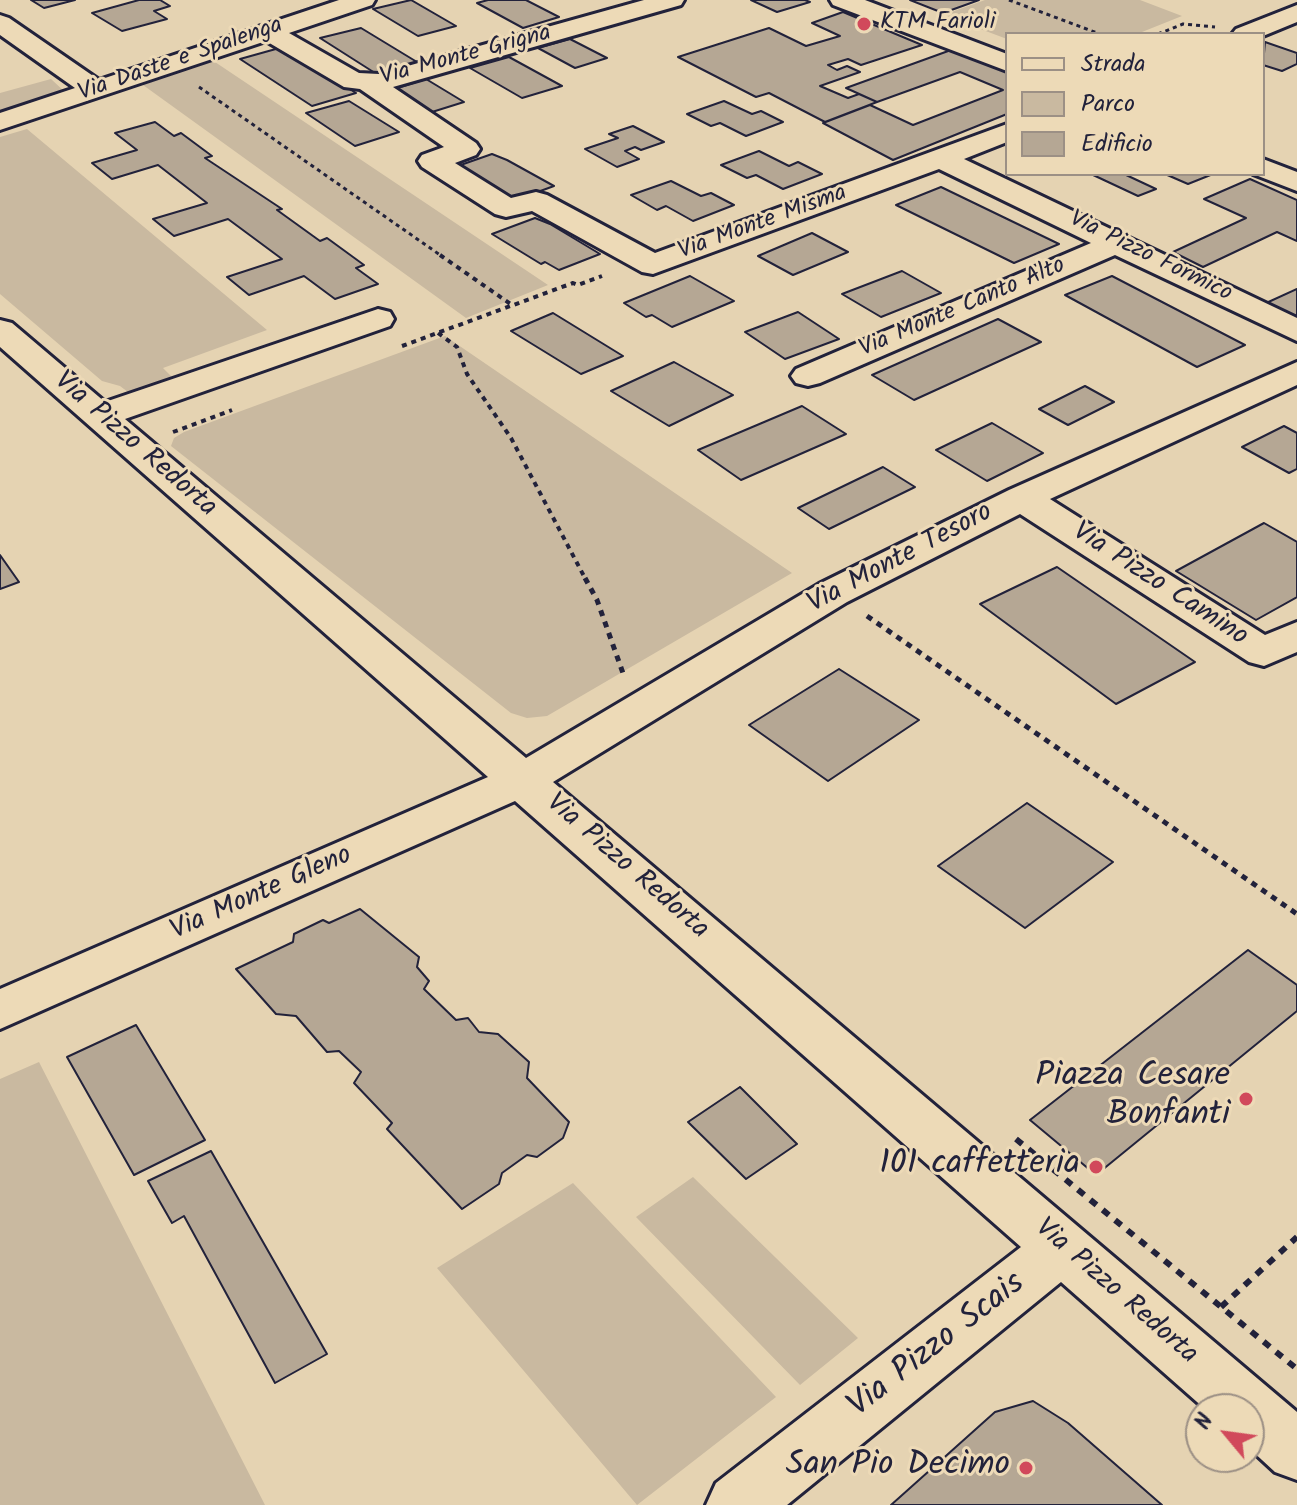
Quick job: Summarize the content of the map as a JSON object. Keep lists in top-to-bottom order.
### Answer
{
  "streets": {
    "street": [
      "Via Monte Grigna",
      "Via Daste e Spalenga",
      "Via Monte Misma",
      "Via Pizzo Formico",
      "Via Monte Canto Alto",
      "Via Pizzo Redorta",
      "Via Monte Tesoro",
      "Via Pizzo Camino",
      "Via Monte Gleno",
      "Via Pizzo Scais"
    ]
  },
  "crossings": [
    ["Via Monte Grigna", "Via Daste e Spalenga"],
    ["Via Monte Grigna", "Via Monte Misma"],
    ["Via Monte Misma", "Via Pizzo Formico"],
    ["Via Pizzo Formico", "Via Monte Canto Alto"],
    ["Via Pizzo Redorta", "Via Monte Tesoro"],
    ["Via Pizzo Redorta", "Via Monte Gleno"],
    ["Via Pizzo Redorta", "Via Pizzo Scais"],
    ["Via Monte Tesoro", "Via Pizzo Camino"],
    ["Via Monte Tesoro", "Via Monte Gleno"]
  ],
  "places": [
    "KTM Farioli",
    "Piazza Cesare Bonfanti",
    "101 caffetteria",
    "San Pio Decimo"
  ],
  "legend": ["Strada", "Parco", "Edificio"],
  "north": "top left"
}
